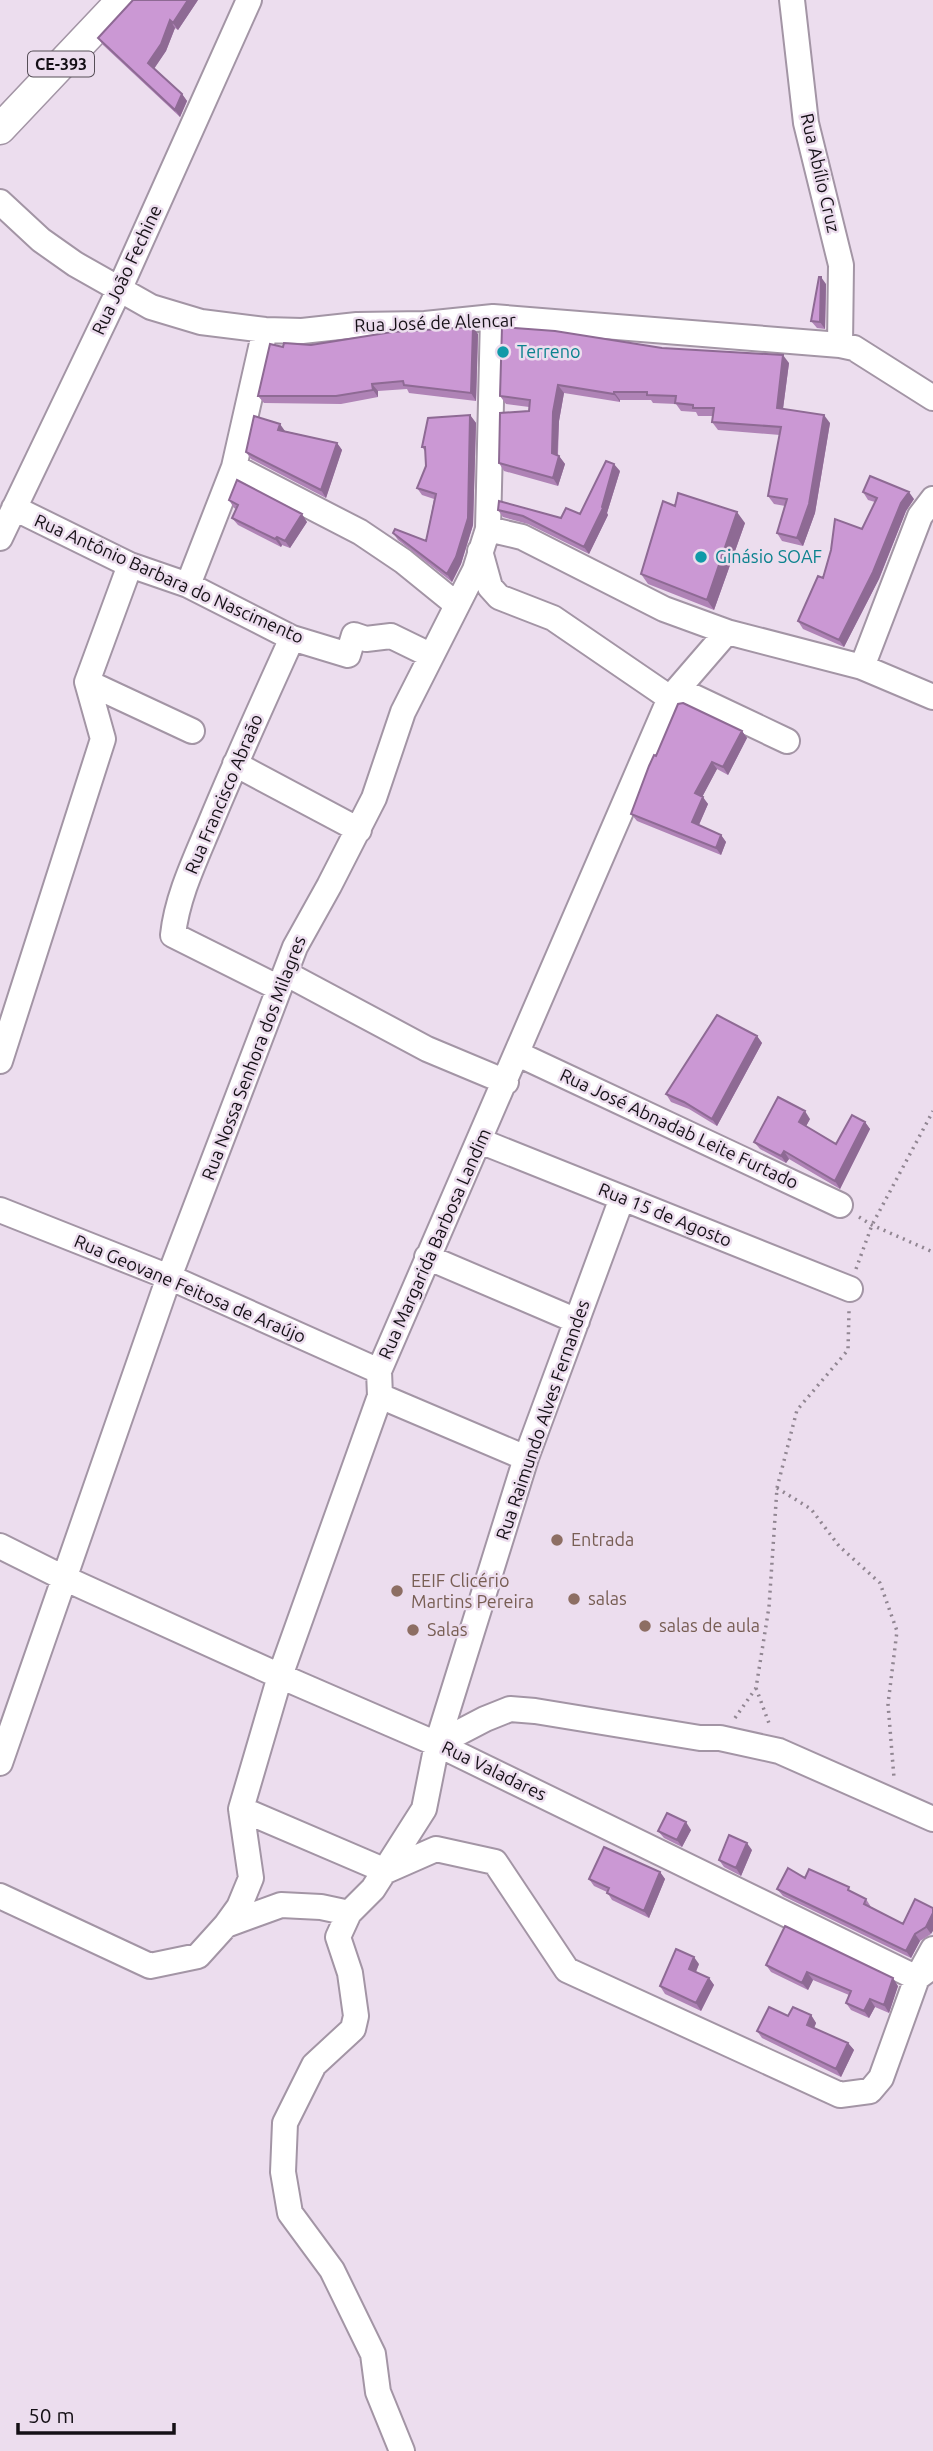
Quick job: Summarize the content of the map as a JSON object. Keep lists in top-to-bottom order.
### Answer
{
  "streets": {
    "main road": ["CE-393"],
    "street": [
      "Rua Abílio Cruz",
      "Rua João Fechine",
      "Rua José de Alencar",
      "Rua Antônio Barbara do Nascimento",
      "Rua Francisco Abraão",
      "Rua Nossa Senhora dos Milagres",
      "Rua José Abnadab Leite Furtado",
      "Rua 15 de Agosto",
      "Rua Margarida Barbosa Landim",
      "Rua Geovane Feitosa de Araújo",
      "Rua Raimundo Alves Fernandes",
      "Rua Valadares"
    ]
  },
  "crossings": [
    ["Rua Abílio Cruz", "Rua José de Alencar"],
    ["Rua João Fechine", "Rua José de Alencar"],
    ["Rua João Fechine", "Rua Antônio Barbara do Nascimento"],
    ["Rua José de Alencar", "Rua Nossa Senhora dos Milagres"],
    ["Rua Antônio Barbara do Nascimento", "Rua Francisco Abraão"],
    ["Rua Antônio Barbara do Nascimento", "Rua Nossa Senhora dos Milagres"],
    ["Rua Francisco Abraão", "Rua Nossa Senhora dos Milagres"],
    ["Rua Nossa Senhora dos Milagres", "Rua Geovane Feitosa de Araújo"],
    ["Rua Nossa Senhora dos Milagres", "Rua Valadares"],
    ["Rua José Abnadab Leite Furtado", "Rua Margarida Barbosa Landim"],
    ["Rua 15 de Agosto", "Rua Margarida Barbosa Landim"],
    ["Rua 15 de Agosto", "Rua Raimundo Alves Fernandes"],
    ["Rua Margarida Barbosa Landim", "Rua Geovane Feitosa de Araújo"],
    ["Rua Margarida Barbosa Landim", "Rua Valadares"],
    ["Rua Raimundo Alves Fernandes", "Rua Valadares"]
  ],
  "places": [
    "Terreno",
    "Ginásio SOAF",
    "Entrada",
    "EEIF Clicério Martins Pereira",
    "salas",
    "salas de aula",
    "Salas"
  ],
  "scale_bar": "50 m"
}
